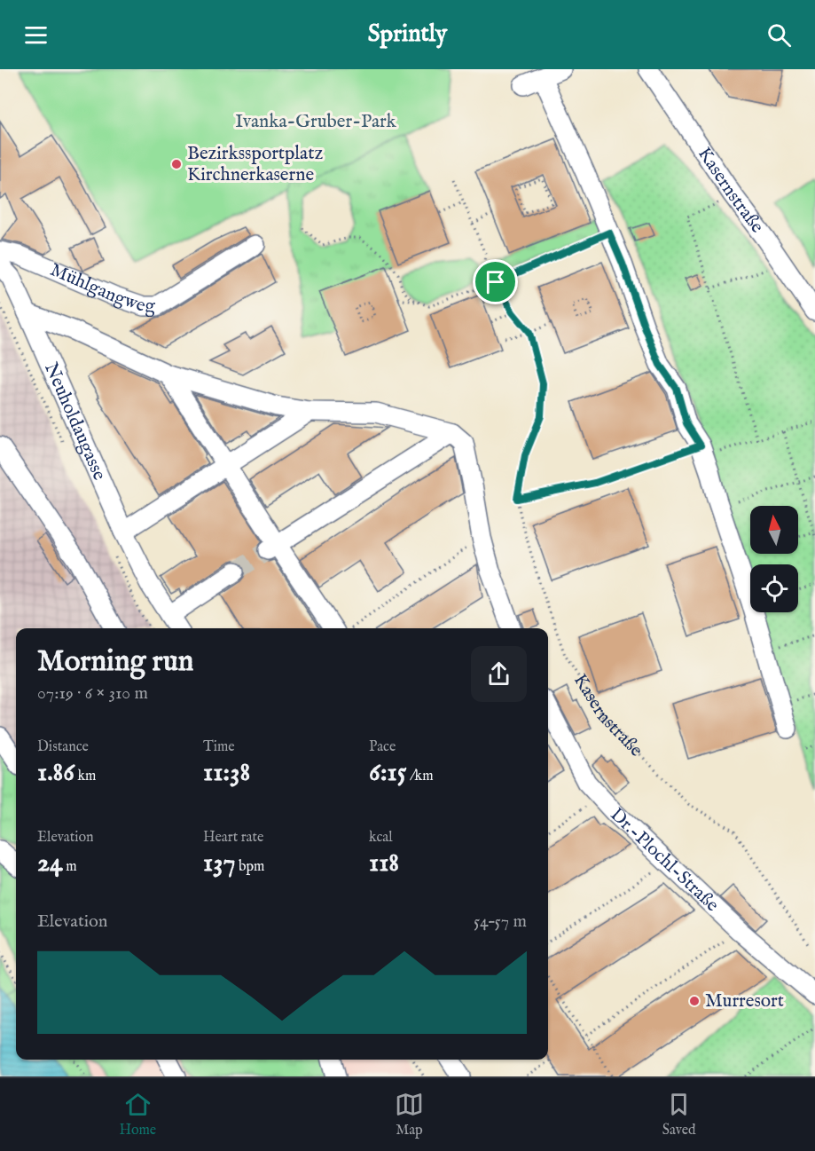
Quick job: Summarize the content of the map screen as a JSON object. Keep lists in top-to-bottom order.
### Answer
{
  "streets": {
    "street": [
      "Kasernstraße",
      "Mühlgangweg",
      "Neuholdaugasse",
      "Dr.-Plochl-Straße"
    ]
  },
  "parks": ["Ivanka-Gruber-Park"],
  "places": ["Bezirkssportplatz Kirchnerkaserne", "Murresort"],
  "north": "top",
  "page": {
    "header": "Sprintly",
    "heading": ["Morning run", "07:19 · 6 × 310 m"],
    "stats": [
      ["Distance", "1.86 km"],
      ["Time", "11:38"],
      ["Pace", "6:15 /km"],
      ["Elevation", "24 m"],
      ["Heart rate", "137 bpm"],
      ["kcal", "118"]
    ],
    "chart": ["Elevation", "54–57 m"],
    "tabs": ["Home", "Map", "Saved"]
  }
}
